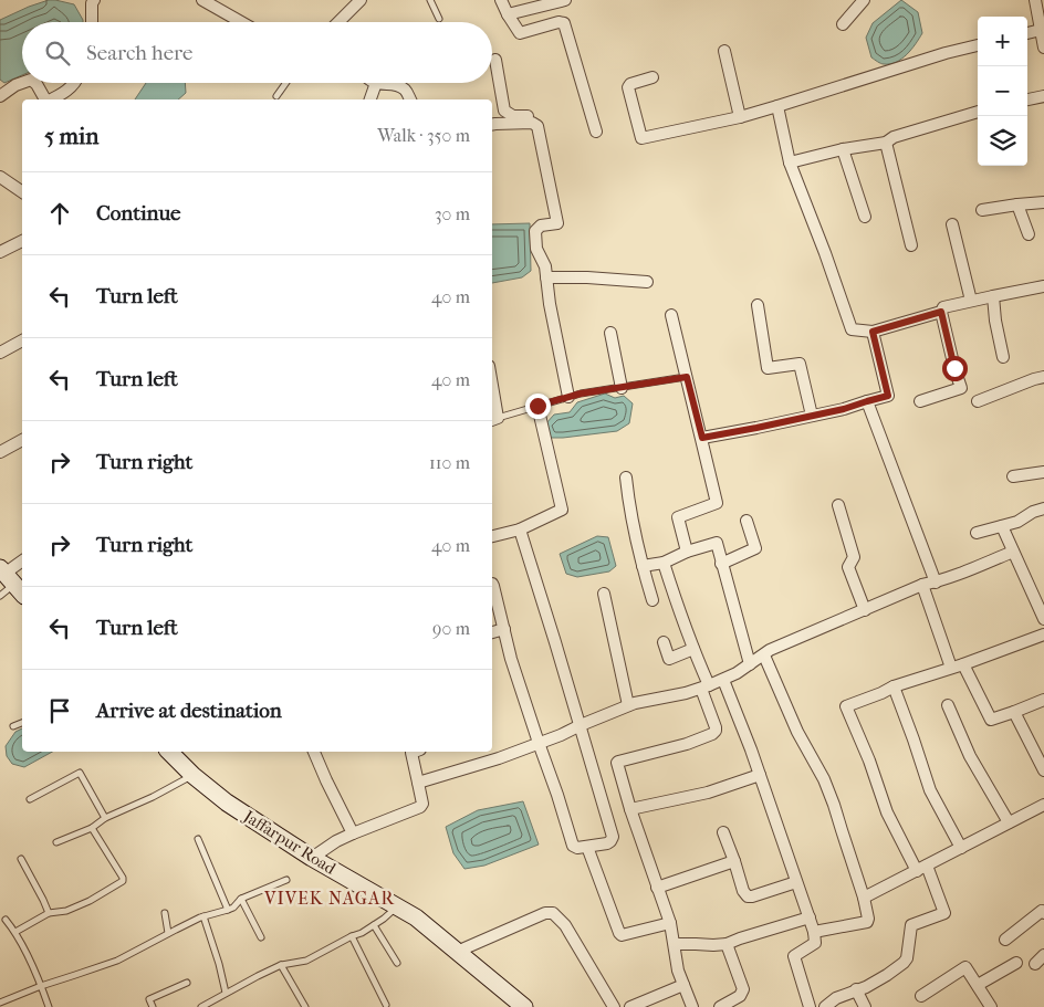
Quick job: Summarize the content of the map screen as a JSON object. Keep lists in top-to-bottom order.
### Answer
{
  "streets": {
    "street": ["Jaffarpur Road"]
  },
  "districts": ["VIVEK NAGAR"],
  "page": {
    "map_buttons": ["+", "−"],
    "search": "Search here",
    "heading": ["5 min", "Walk · 350 m"],
    "list": [
      ["Continue", "30 m"],
      ["Turn left", "40 m"],
      ["Turn left", "40 m"],
      ["Turn right", "110 m"],
      ["Turn right", "40 m"],
      ["Turn left", "90 m"],
      "Arrive at destination"
    ]
  }
}
